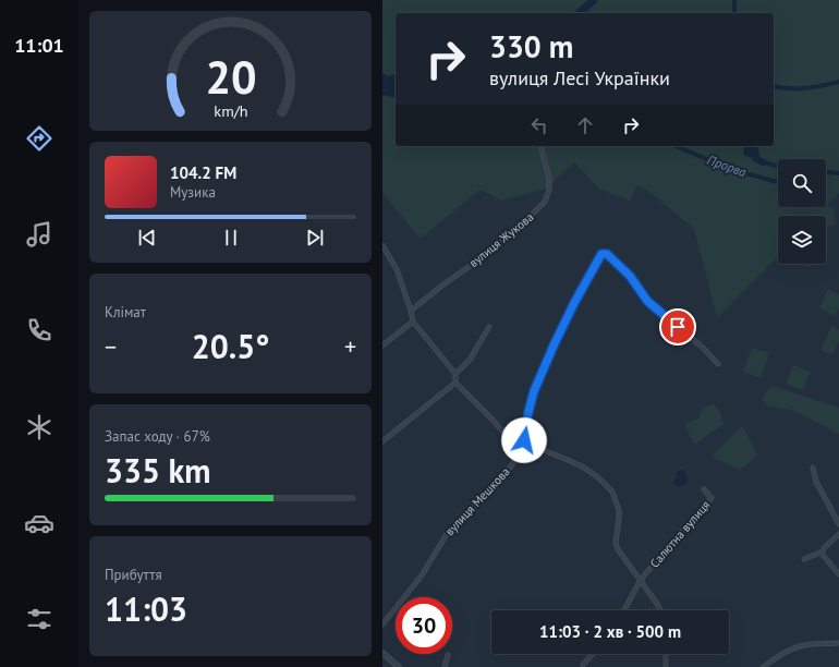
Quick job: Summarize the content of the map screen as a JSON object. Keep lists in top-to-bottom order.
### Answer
{
  "streets": {
    "street": ["вулиця Жукова", "вулиця Мешкова", "Салютна вулиця"]
  },
  "crossings": [
    ["вулиця Мешкова", "Салютна вулиця"]
  ],
  "water": ["Прорва"],
  "page": {
    "tabs": "11:01",
    "turn": ["330 m", "вулиця Лесі Українки"],
    "song": ["104.2 FM", "Музика"],
    "tile": [
      "Клімат",
      ["Запас ходу · 67%", "335 km"],
      ["Прибуття", "11:03"]
    ],
    "heat": ["−", "20.5°", "+"],
    "limit": "30",
    "trip": "11:03 · 2 хв · 500 m",
    "gauge": ["20", "km/h"]
  }
}
